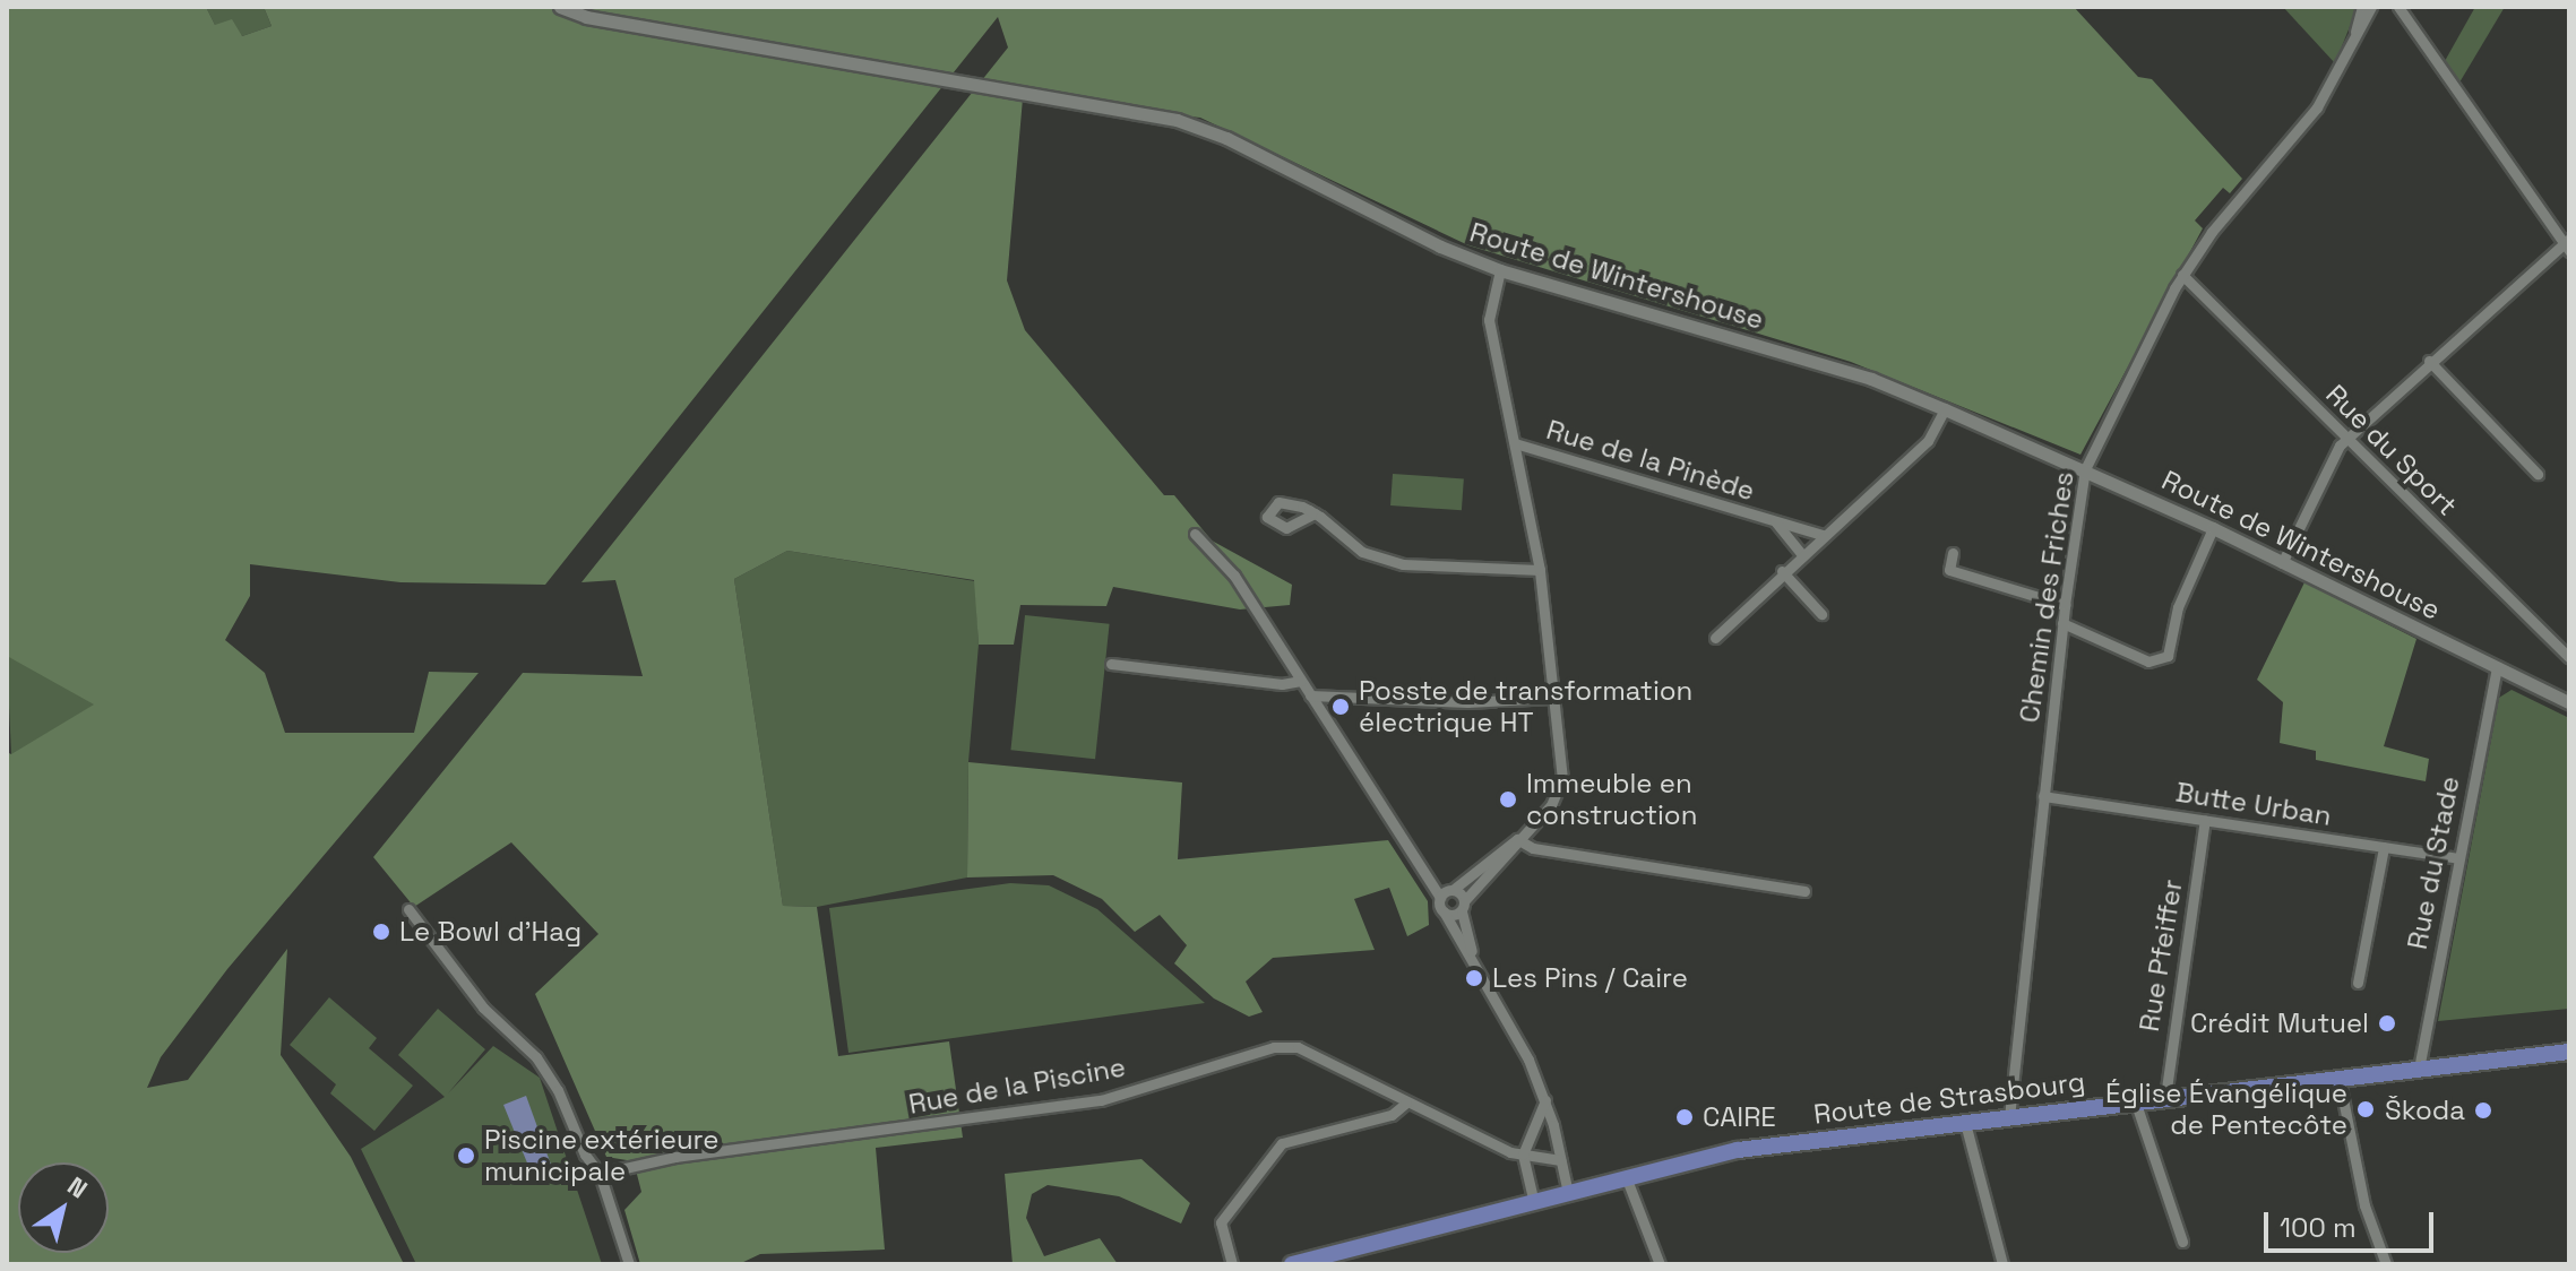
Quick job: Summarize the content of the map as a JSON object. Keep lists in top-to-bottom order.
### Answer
{
  "streets": {
    "main road": ["Route de Strasbourg"],
    "street": [
      "Route de Wintershouse",
      "Rue du Sport",
      "Rue de la Pinède",
      "Chemin des Friches",
      "Butte Urban",
      "Rue du Stade",
      "Rue Pfeiffer",
      "Rue de la Piscine"
    ]
  },
  "crossings": [
    ["Route de Wintershouse", "Chemin des Friches"],
    ["Route de Wintershouse", "Rue du Stade"],
    ["Rue du Sport", "Chemin des Friches"],
    ["Chemin des Friches", "Butte Urban"],
    ["Chemin des Friches", "Route de Strasbourg"],
    ["Butte Urban", "Rue du Stade"],
    ["Butte Urban", "Rue Pfeiffer"],
    ["Rue du Stade", "Route de Strasbourg"],
    ["Rue Pfeiffer", "Route de Strasbourg"]
  ],
  "places": [
    "Posste de transformation électrique HT",
    "Immeuble en construction",
    "Le Bowl d'Hag",
    "Les Pins / Caire",
    "Crédit Mutuel",
    "Église Évangélique de Pentecôte",
    "Škoda",
    "CAIRE",
    "Piscine extérieure municipale"
  ],
  "scale_bar": "100 m",
  "north": "top right"
}
